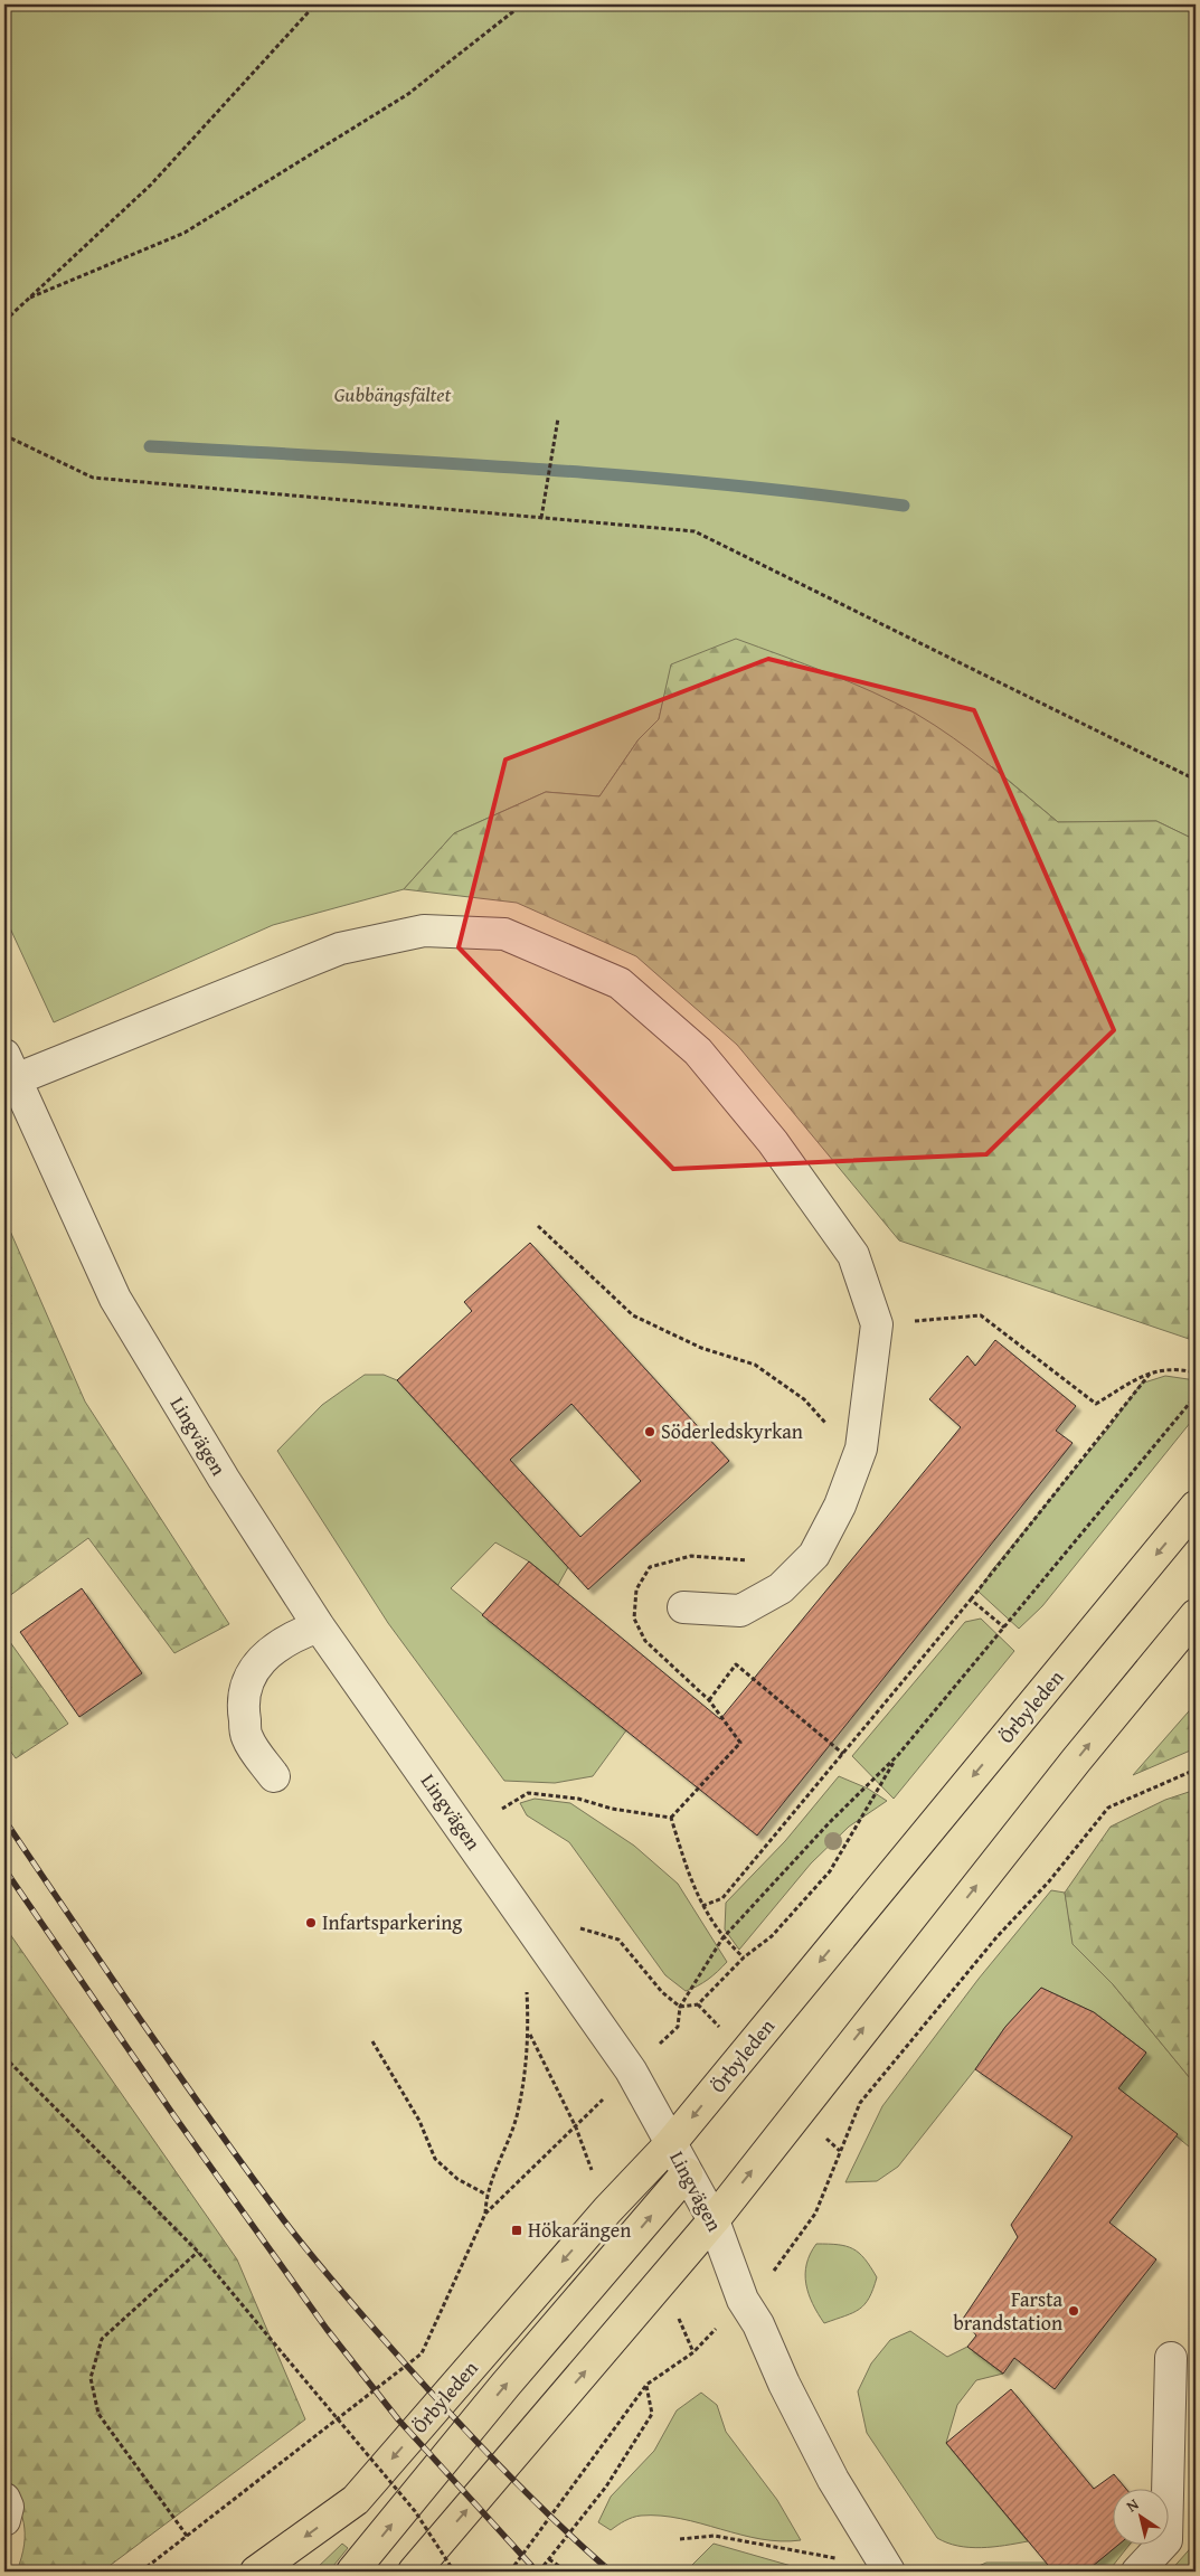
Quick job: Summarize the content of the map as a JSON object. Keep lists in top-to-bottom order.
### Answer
{
  "streets": {
    "main road": ["Örbyleden"],
    "street": ["Lingvägen"]
  },
  "crossings": [
    ["Lingvägen", "Örbyleden"]
  ],
  "parks": ["Gubbängsfältet"],
  "places": {
    "other": ["Söderledskyrkan", "Infartsparkering", "Farsta brandstation"],
    "transit": ["Hökarängen"]
  },
  "north": "top left"
}
